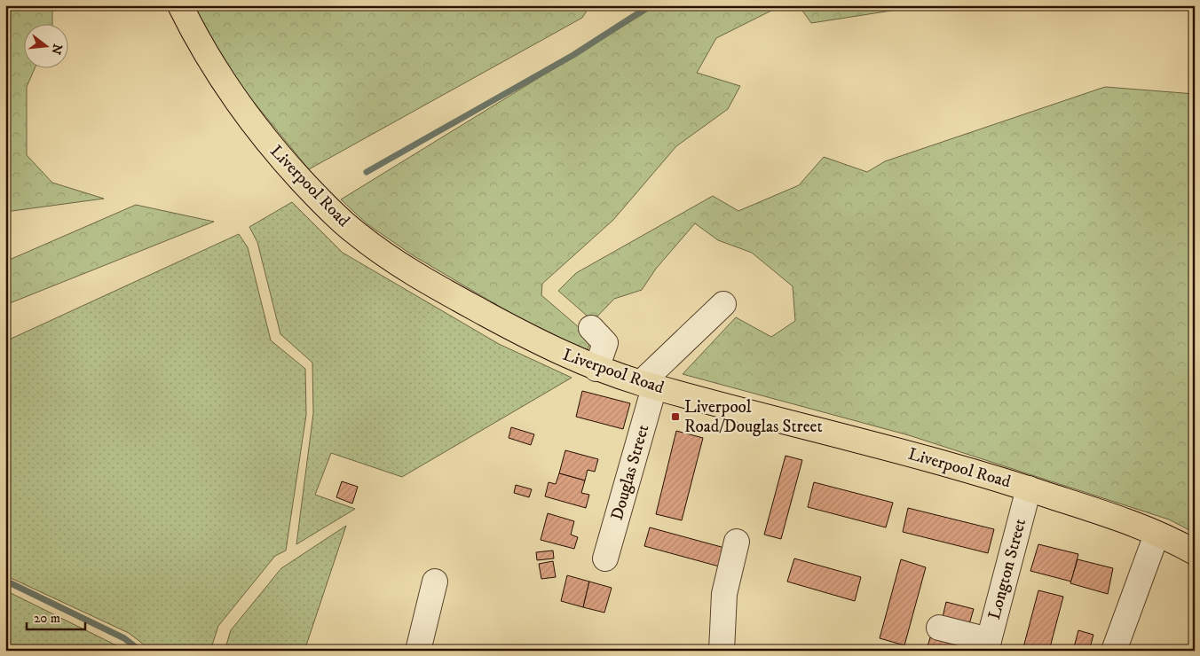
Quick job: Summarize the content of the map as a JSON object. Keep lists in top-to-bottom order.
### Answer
{
  "streets": {
    "main road": ["Liverpool Road"],
    "street": ["Douglas Street", "Longton Street"]
  },
  "crossings": [
    ["Liverpool Road", "Douglas Street"],
    ["Liverpool Road", "Longton Street"]
  ],
  "places": {
    "transit": ["Liverpool Road/Douglas Street"]
  },
  "scale_bar": "20 m",
  "north": "right"
}
